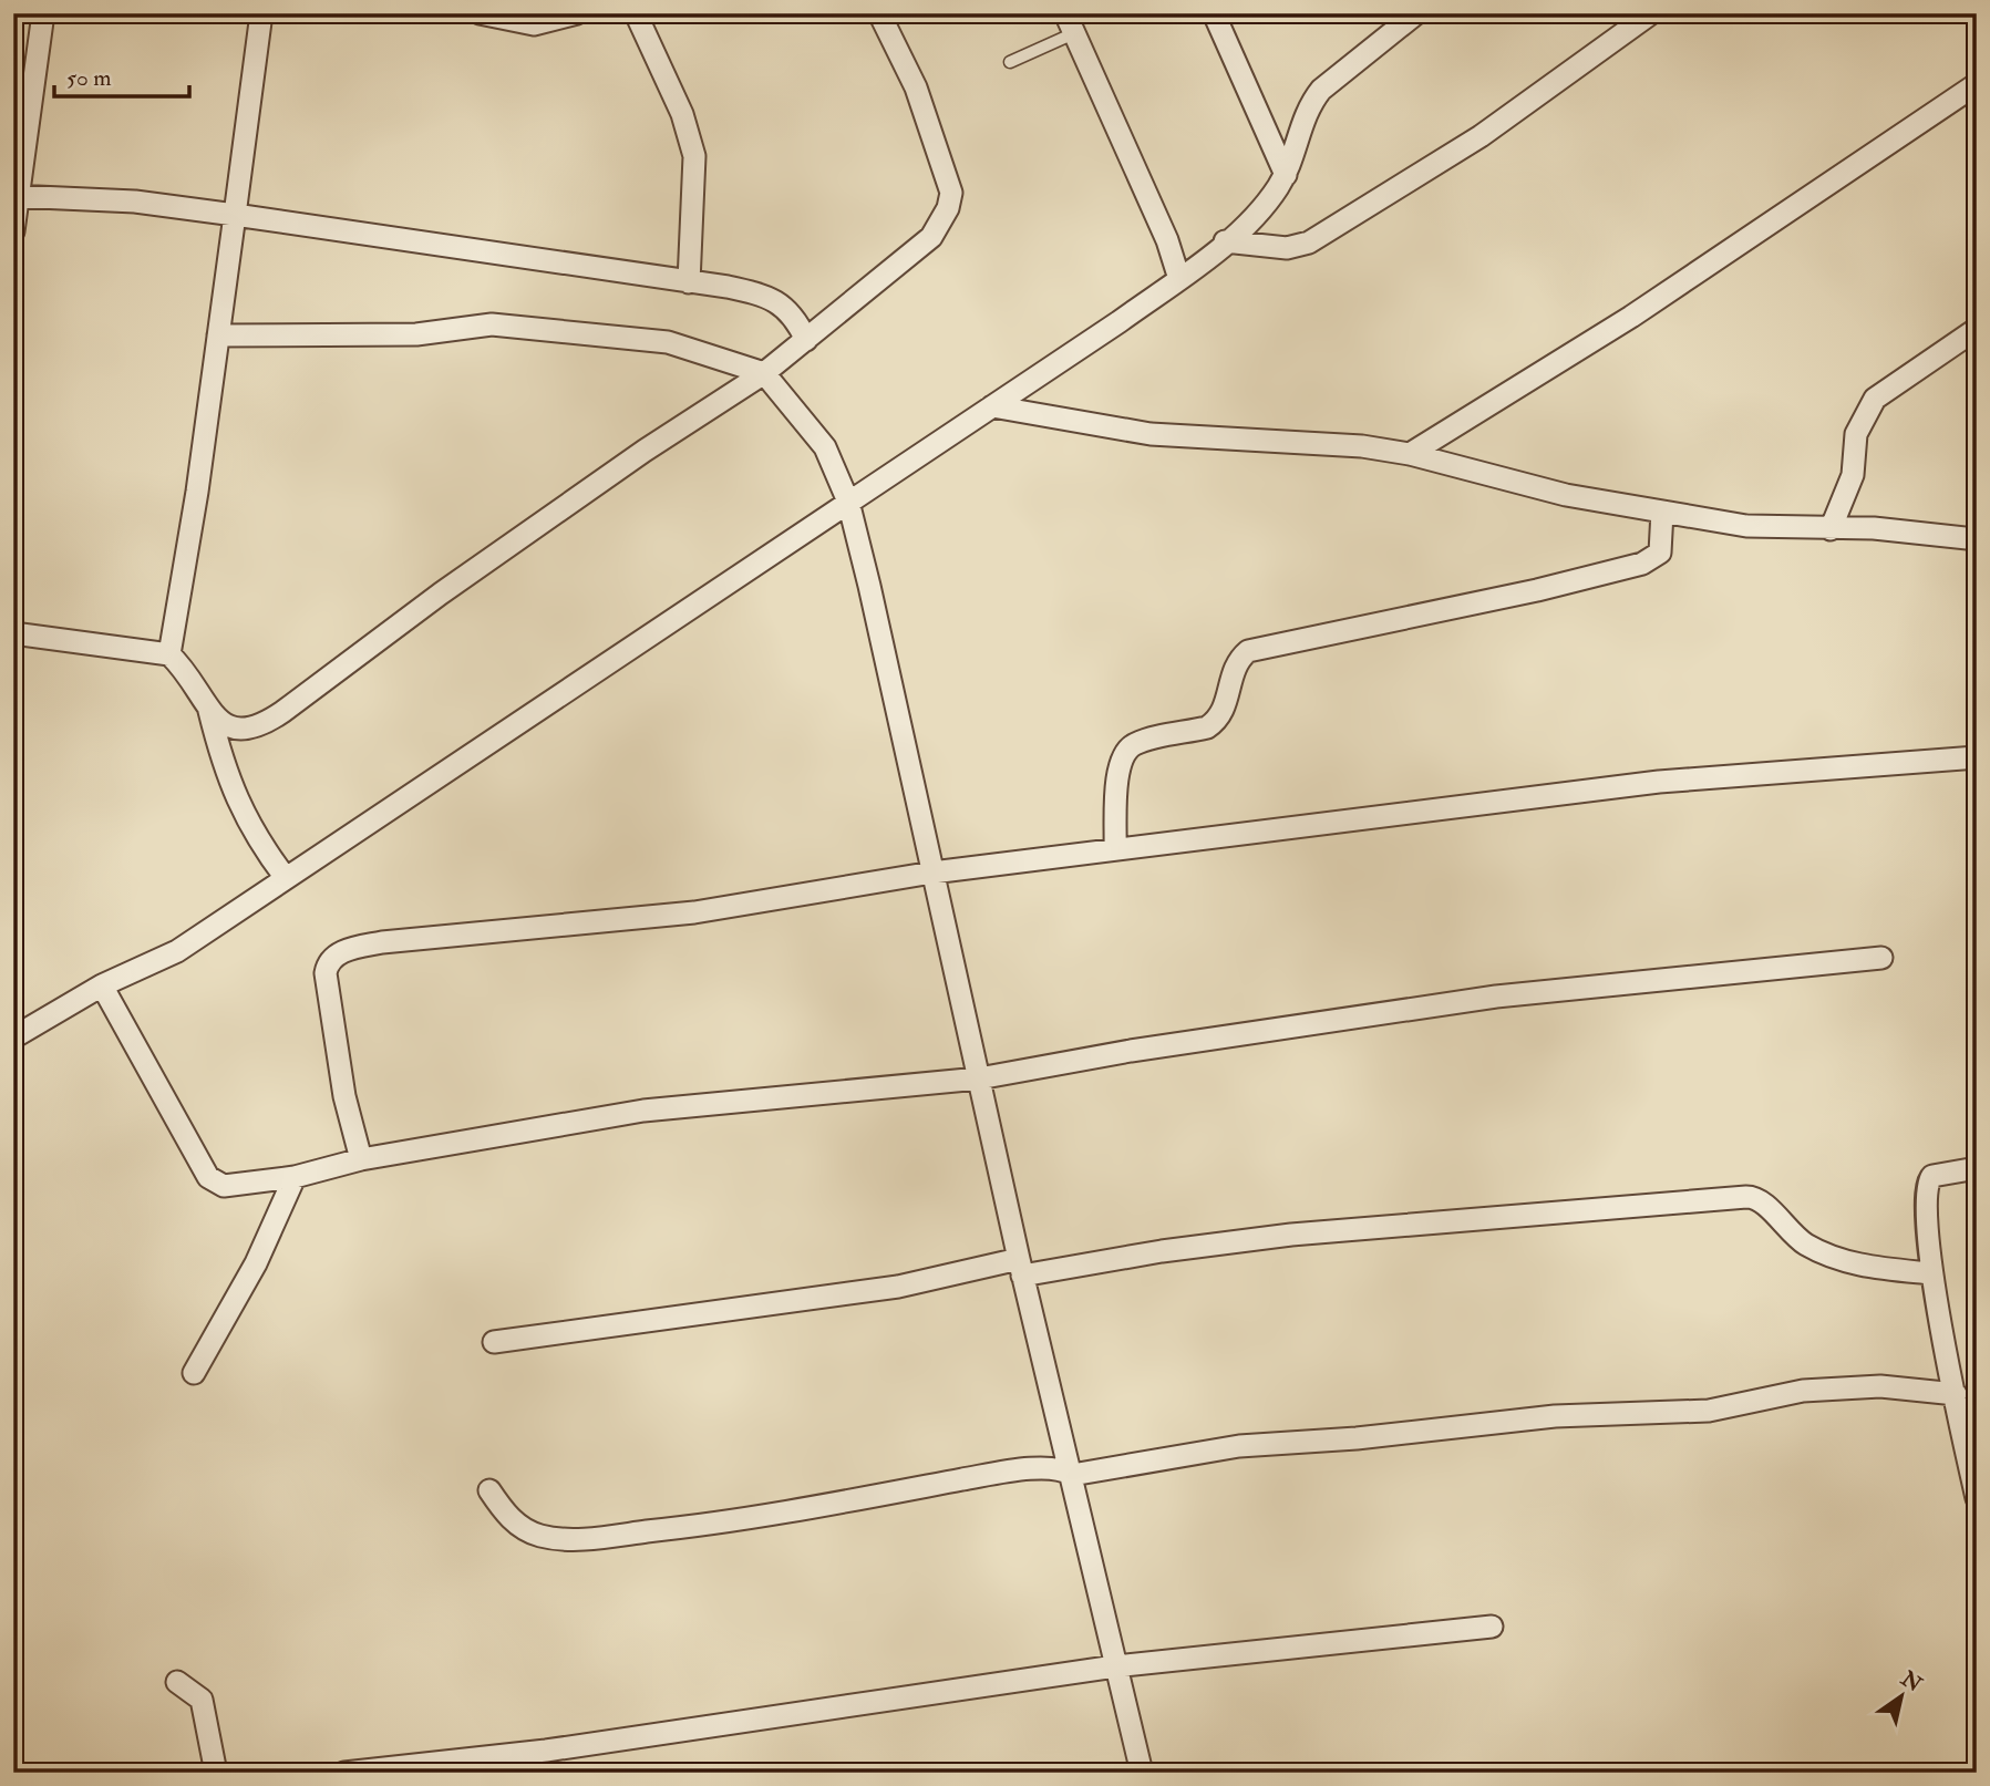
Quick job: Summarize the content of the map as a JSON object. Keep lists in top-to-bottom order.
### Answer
{
  "scale_bar": "50 m",
  "north": "top right"
}
